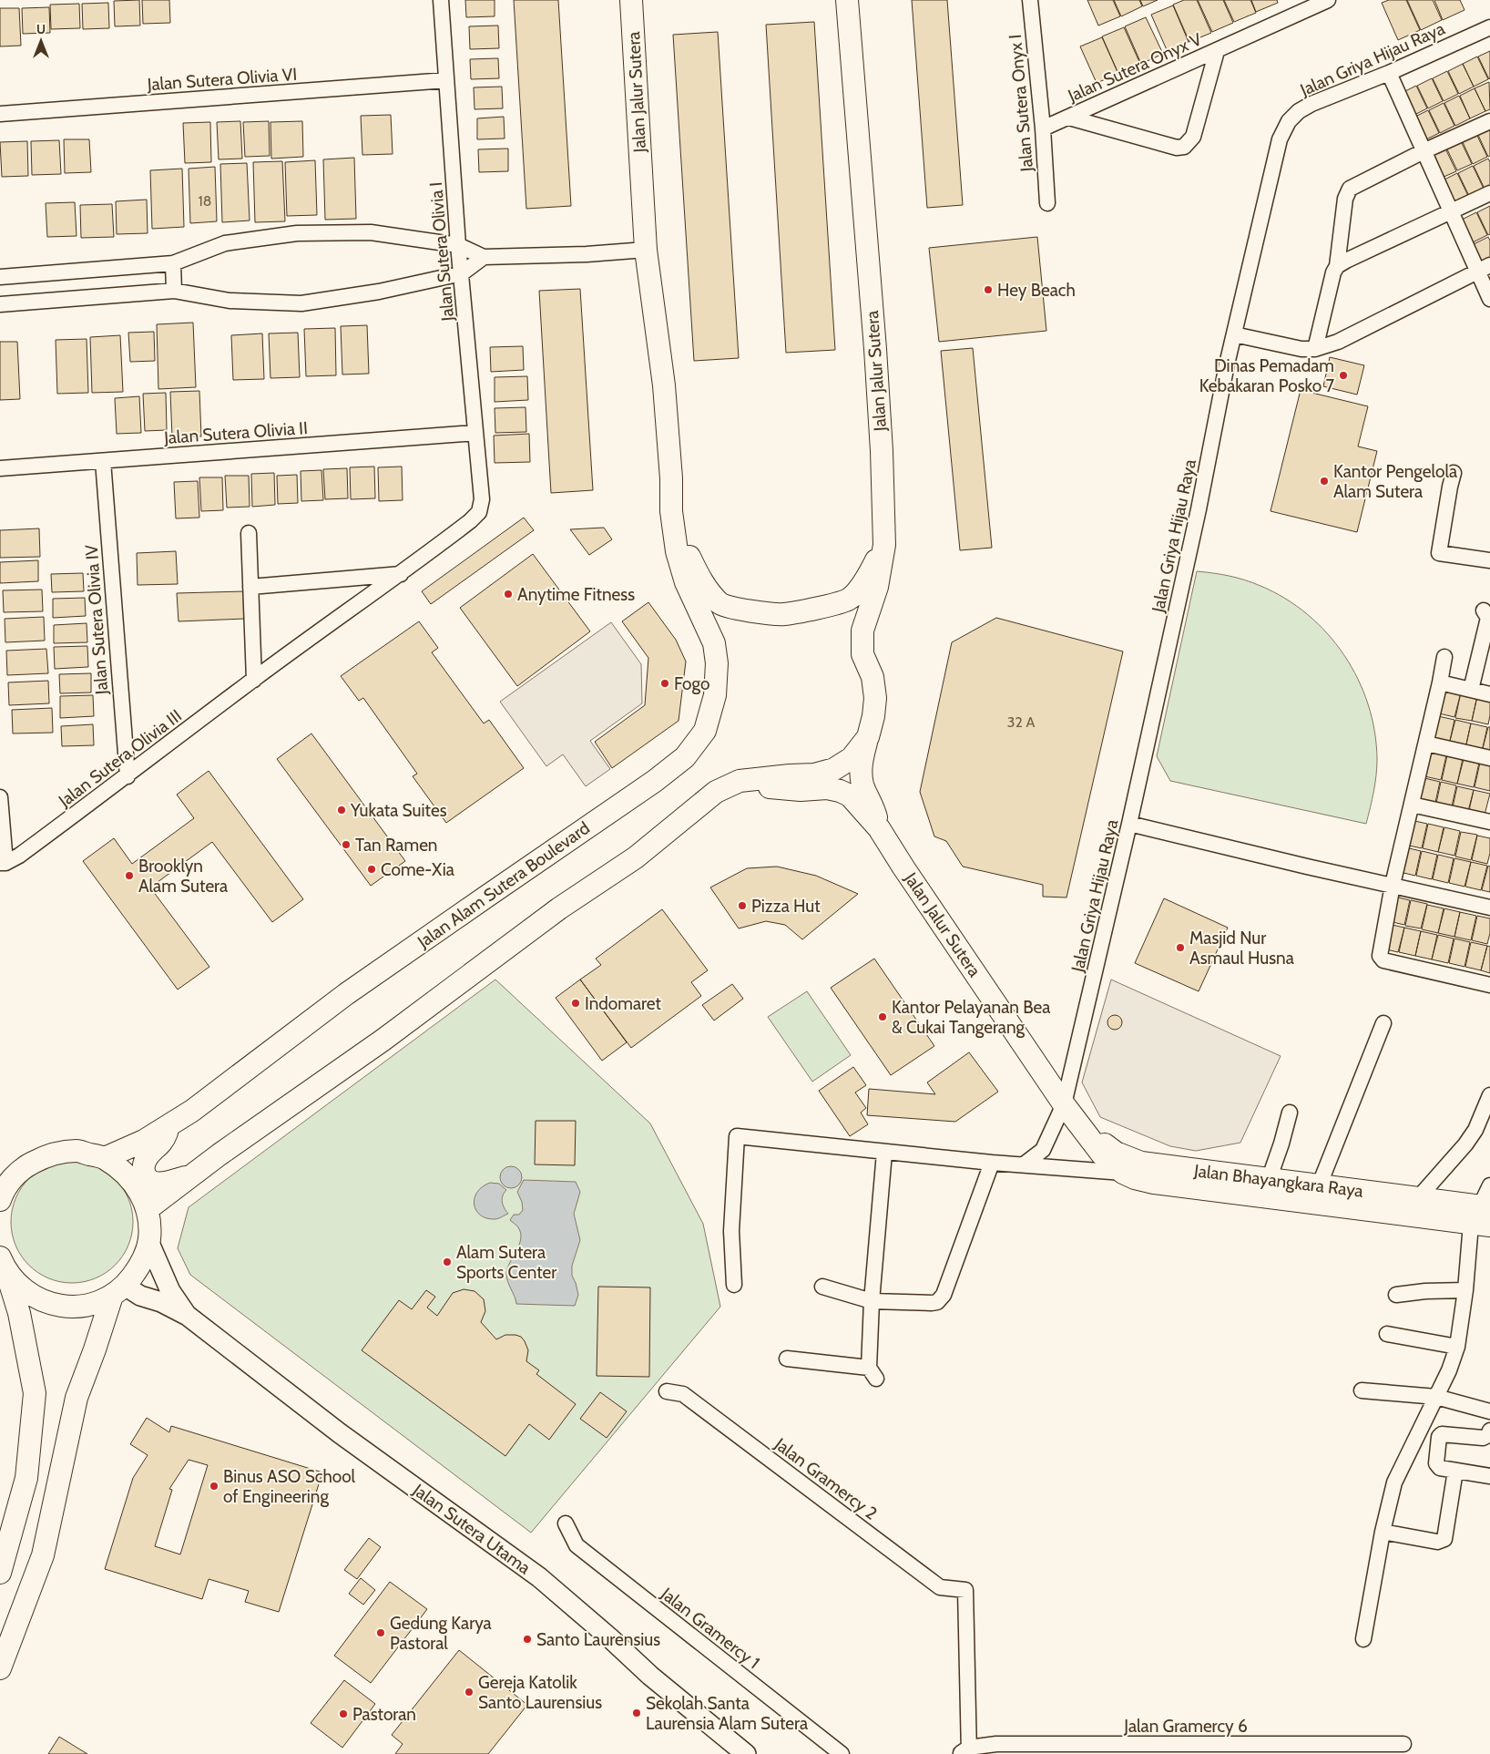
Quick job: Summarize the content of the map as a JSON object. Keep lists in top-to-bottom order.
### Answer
{
  "streets": {
    "main road": ["Jalan Jalur Sutera", "Jalan Alam Sutera Boulevard", "Jalan Bhayangkara Raya"],
    "street": [
      "Jalan Griya Hijau Raya",
      "Jalan Sutera Onyx V",
      "Jalan Sutera Olivia VI",
      "Jalan Sutera Onyx I",
      "Jalan Sutera Olivia I",
      "Jalan Sutera Olivia II",
      "Jalan Sutera Olivia IV",
      "Jalan Sutera Olivia III",
      "Jalan Gramercy 2",
      "Jalan Sutera Utama",
      "Jalan Gramercy 1",
      "Jalan Gramercy 6"
    ]
  },
  "crossings": [
    ["Jalan Griya Hijau Raya", "Jalan Jalur Sutera"],
    ["Jalan Sutera Onyx V", "Jalan Sutera Onyx I"],
    ["Jalan Sutera Olivia VI", "Jalan Sutera Olivia I"],
    ["Jalan Jalur Sutera", "Jalan Alam Sutera Boulevard"],
    ["Jalan Jalur Sutera", "Jalan Bhayangkara Raya"],
    ["Jalan Sutera Olivia I", "Jalan Sutera Olivia II"],
    ["Jalan Sutera Olivia I", "Jalan Sutera Olivia III"],
    ["Jalan Sutera Olivia II", "Jalan Sutera Olivia IV"],
    ["Jalan Sutera Olivia IV", "Jalan Sutera Olivia III"],
    ["Jalan Gramercy 2", "Jalan Gramercy 6"]
  ],
  "places": [
    "Hey Beach",
    "Dinas Pemadam Kebakaran Posko 7",
    "Kantor Pengelola Alam Sutera",
    "Anytime Fitness",
    "Fogo",
    "Yukata Suites",
    "Tan Ramen",
    "Come-Xia",
    "Brooklyn Alam Sutera",
    "Pizza Hut",
    "Masjid Nur Asmaul Husna",
    "Indomaret",
    "Kantor Pelayanan Bea & Cukai Tangerang",
    "Alam Sutera Sports Center",
    "Binus ASO School of Engineering",
    "Gedung Karya Pastoral",
    "Santo Laurensius",
    "Gereja Katolik Santo Laurensius",
    "Sekolah Santa Laurensia Alam Sutera",
    "Pastoran"
  ],
  "house_numbers": ["18", "32 A"],
  "north": "top"
}
